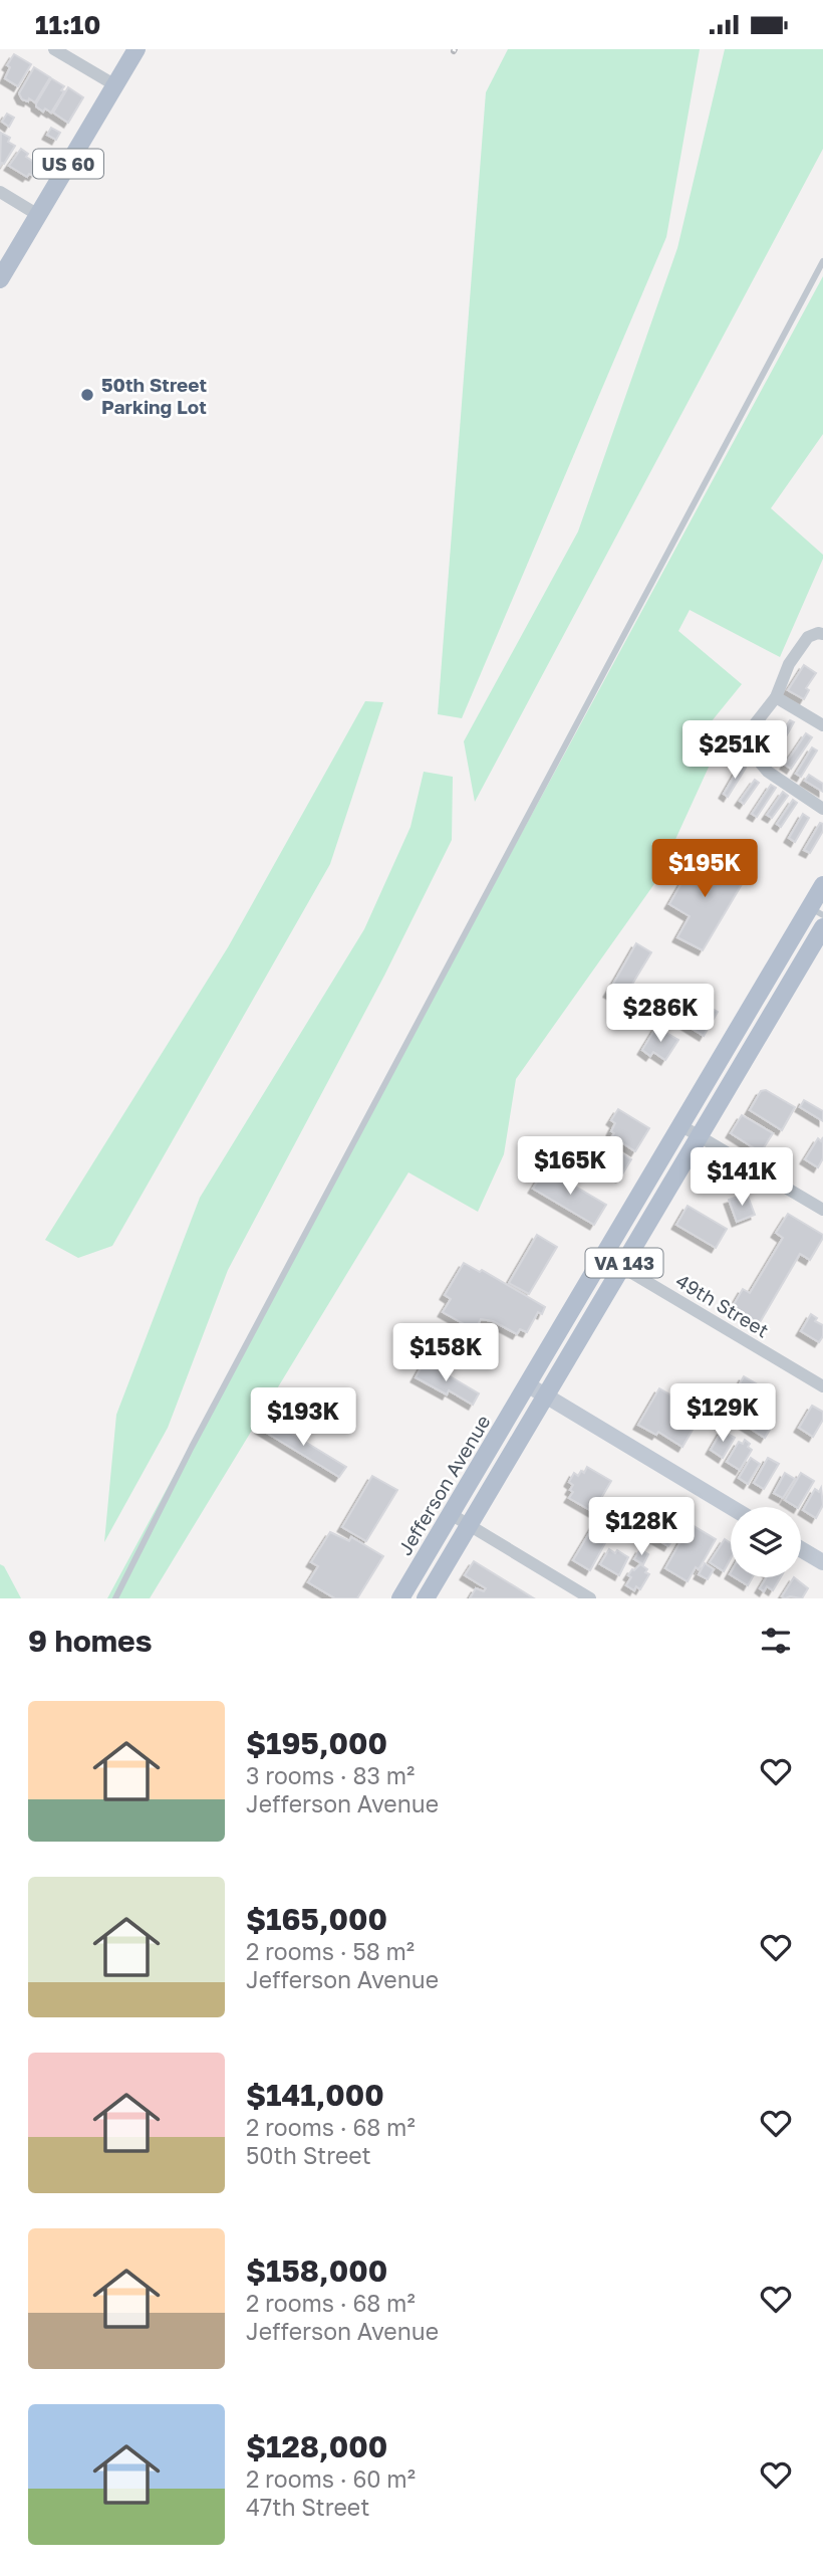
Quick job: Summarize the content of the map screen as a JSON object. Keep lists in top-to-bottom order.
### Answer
{
  "streets": {
    "main road": ["US 60", "VA 143", "Jefferson Avenue"],
    "street": ["49th Street"]
  },
  "crossings": [
    ["VA 143", "49th Street"],
    ["49th Street", "Jefferson Avenue"]
  ],
  "places": ["50th Street Parking Lot"],
  "page": {
    "status": "11:10",
    "price": [
      "$251K",
      "$195K",
      "$286K",
      "$165K",
      "$141K",
      "$158K",
      "$129K",
      "$193K",
      "$128K"
    ],
    "heading": "9 homes",
    "list": [
      {
        "name": "$195,000",
        "note": "3 rooms · 83 m² · Jefferson Avenue"
      },
      {
        "name": "$165,000",
        "note": "2 rooms · 58 m² · Jefferson Avenue"
      },
      {
        "name": "$141,000",
        "note": "2 rooms · 68 m² · 50th Street"
      },
      {
        "name": "$158,000",
        "note": "2 rooms · 68 m² · Jefferson Avenue"
      },
      {
        "name": "$128,000",
        "note": "2 rooms · 60 m² · 47th Street"
      }
    ]
  }
}
